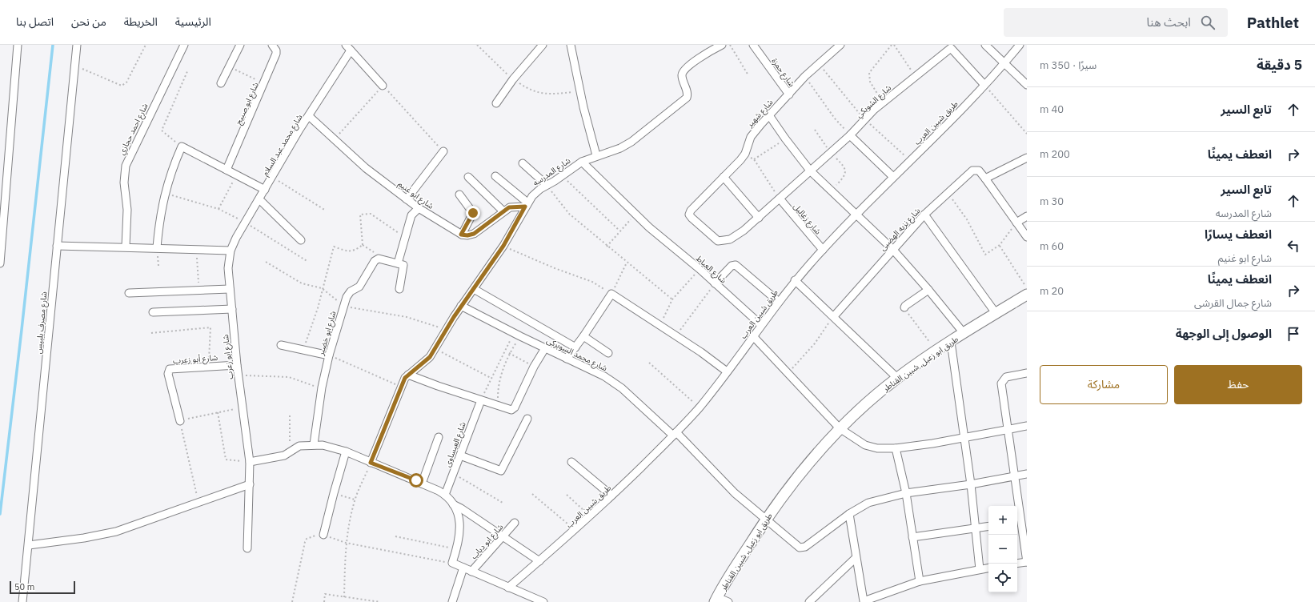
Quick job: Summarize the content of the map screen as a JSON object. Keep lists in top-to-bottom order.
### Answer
{
  "streets": {
    "street": [
      "شارع حمزة",
      "شارع الشوبكي",
      "شارع ابو صبيح",
      "شارع شهير",
      "طريق شبين العرب",
      "شارع احمد حجازي",
      "شارع محمد عبد السلام",
      "شارع المدرسه",
      "شارع ابو غنيم",
      "شارع زغاليل",
      "شارع نزيه الهضبى",
      "شارع العياط",
      "شارع مصرف بلبيس",
      "شارع ابو خضير",
      "شارع محمد السوبركى",
      "شارع ابو زعرب",
      "شارع أبو زعرب",
      "طريق ابو زعبل, شبين القناطر",
      "شارع العبساوى",
      "شارع ابو دياب"
    ]
  },
  "crossings": [
    ["شارع حمزة", "شارع شهير"],
    ["شارع الشوبكي", "شارع شهير"],
    ["شارع الشوبكي", "طريق شبين العرب"],
    ["شارع الشوبكي", "شارع زغاليل"],
    ["طريق شبين العرب", "شارع زغاليل"],
    ["طريق شبين العرب", "شارع العياط"],
    ["طريق شبين العرب", "شارع محمد السوبركى"],
    ["شارع محمد عبد السلام", "شارع ابو غنيم"],
    ["شارع محمد عبد السلام", "شارع ابو زعرب"],
    ["شارع المدرسه", "شارع العياط"],
    ["شارع المدرسه", "شارع محمد السوبركى"],
    ["شارع محمد السوبركى", "طريق ابو زعبل, شبين القناطر"],
    ["شارع ابو زعرب", "شارع أبو زعرب"]
  ],
  "scale_bar": "50 m",
  "page": {
    "header": "Pathlet",
    "search": "ابحث هنا",
    "nav": [
      "الرئيسية",
      "الخريطة",
      "من نحن",
      "اتصل بنا"
    ],
    "heading": ["5 دقيقة", "سيرًا · 350 m"],
    "list": [
      ["تابع السير", "40 m"],
      ["انعطف يمينًا", "200 m"],
      ["تابع السير", "شارع المدرسه", "30 m"],
      ["انعطف يسارًا", "شارع ابو غنيم", "60 m"],
      ["انعطف يمينًا", "شارع جمال القرشى", "20 m"],
      "الوصول إلى الوجهة"
    ],
    "buttons": ["حفظ", "مشاركة"],
    "map_buttons": ["+", "−"],
    "scale": "50 m"
  }
}
